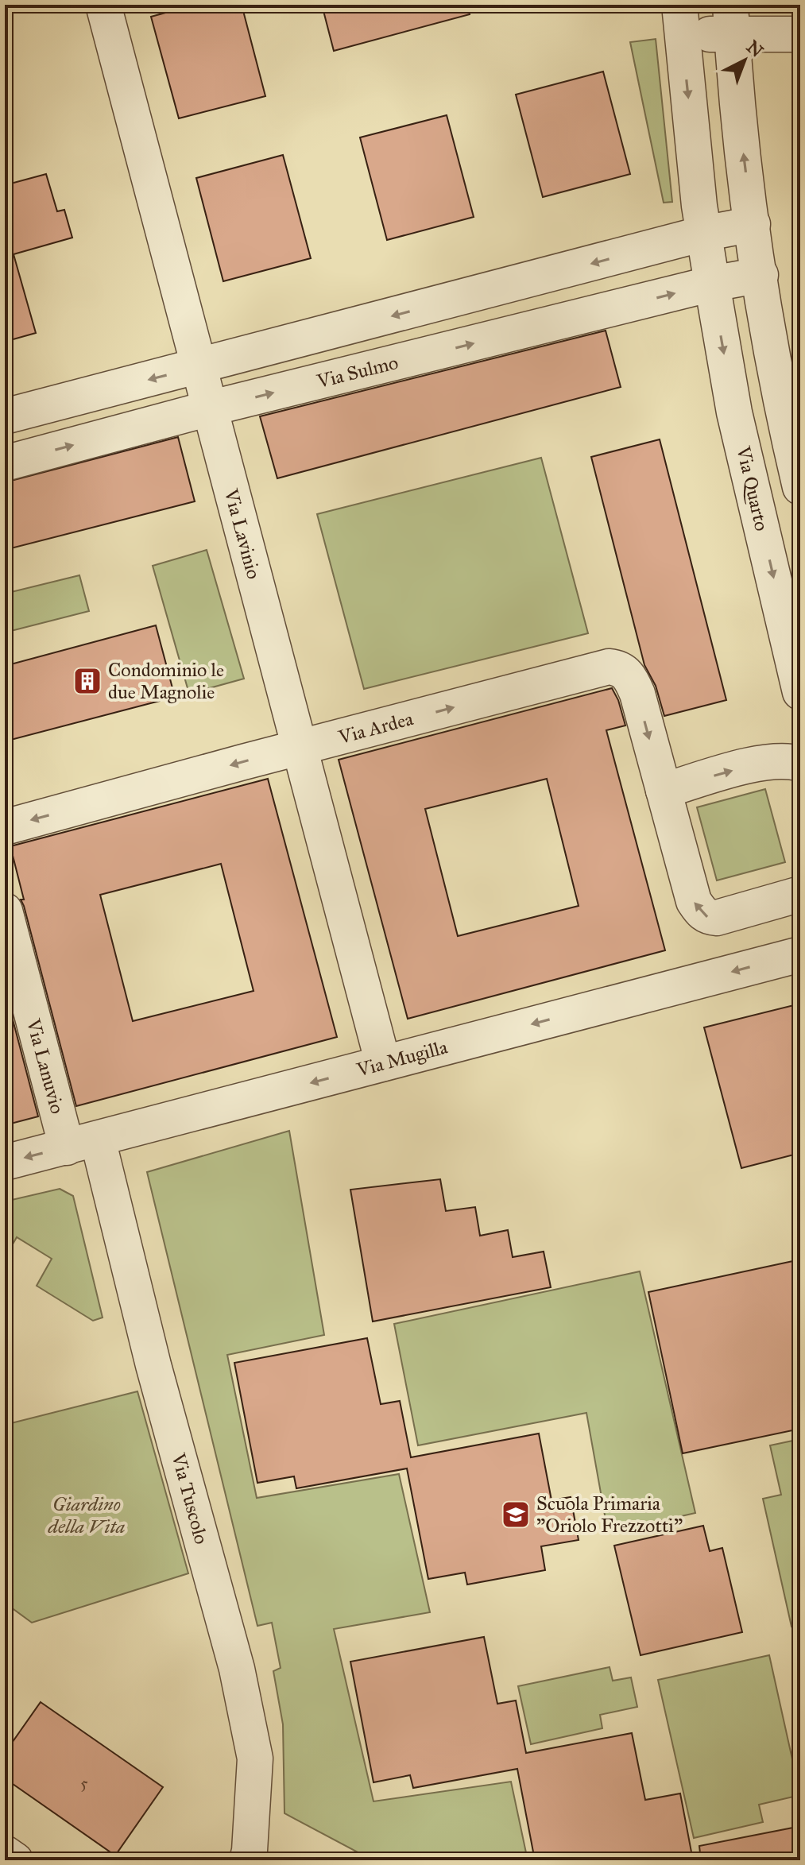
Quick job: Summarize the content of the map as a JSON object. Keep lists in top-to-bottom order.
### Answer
{
  "streets": {
    "street": [
      "Via Sulmo",
      "Via Quarto",
      "Via Lavinio",
      "Via Ardea",
      "Via Mugilla",
      "Via Lanuvio",
      "Via Tuscolo"
    ]
  },
  "crossings": [
    ["Via Sulmo", "Via Quarto"],
    ["Via Sulmo", "Via Lavinio"],
    ["Via Lavinio", "Via Ardea"],
    ["Via Lavinio", "Via Mugilla"],
    ["Via Mugilla", "Via Lanuvio"],
    ["Via Mugilla", "Via Tuscolo"],
    ["Via Lanuvio", "Via Tuscolo"]
  ],
  "one_way": ["Via Mugilla"],
  "parks": ["Giardino della Vita"],
  "places": {
    "building": ["Condominio le due Magnolie"],
    "school or university": ["Scuola Primaria \"Oriolo Frezzotti\""]
  },
  "house_numbers": ["5"],
  "north": "top right"
}
